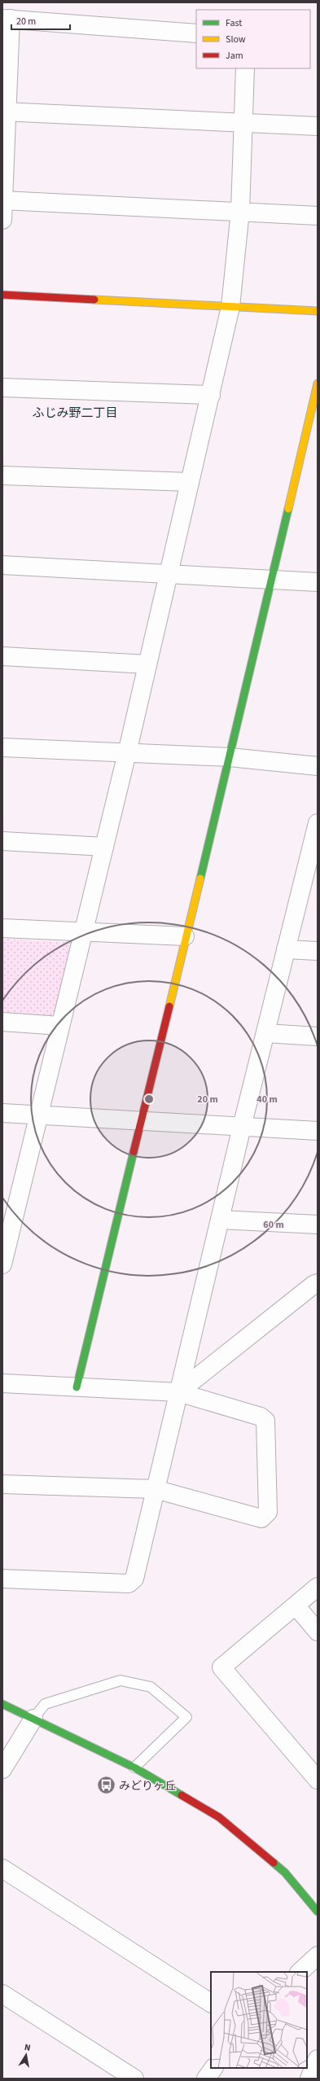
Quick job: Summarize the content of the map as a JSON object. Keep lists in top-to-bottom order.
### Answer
{
  "districts": ["ふじみ野二丁目"],
  "places": {
    "bus stop": ["みどりヶ丘"]
  },
  "legend": ["Fast", "Slow", "Jam"],
  "scale_bar": "20 m",
  "north": "top",
  "rings": ["20 m", "40 m", "60 m"]
}
